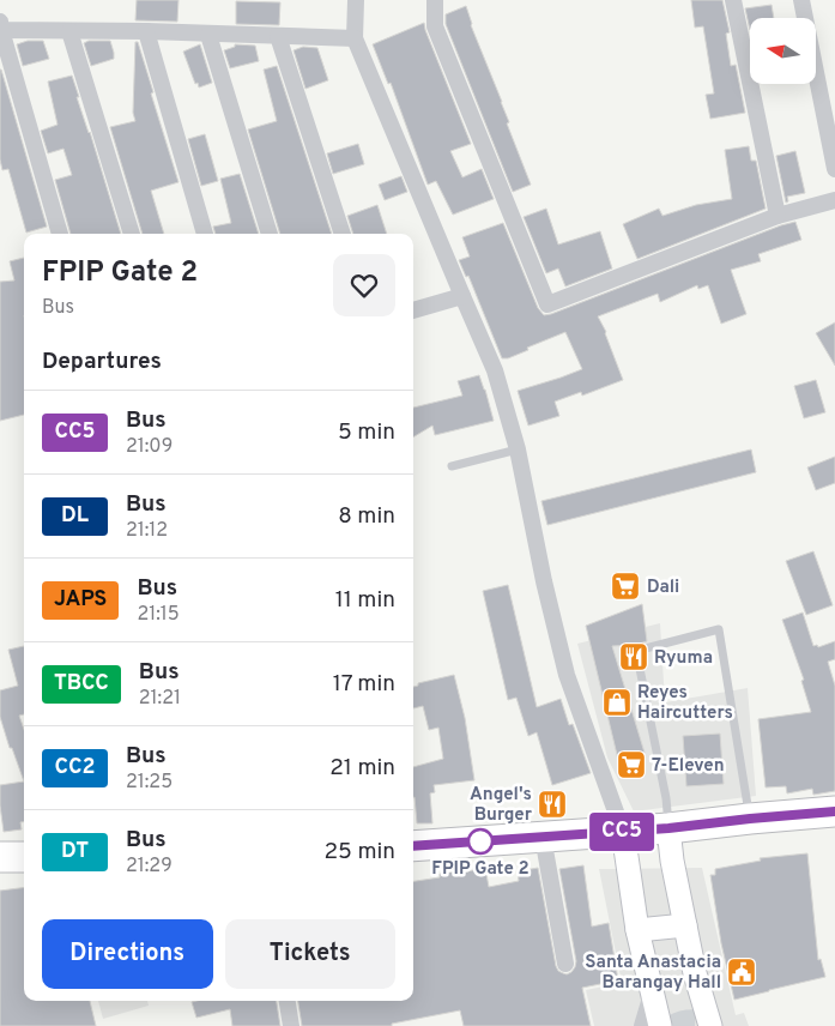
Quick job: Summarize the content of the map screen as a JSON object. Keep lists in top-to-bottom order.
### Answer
{
  "places": {
    "supermarket": ["Dali", "7-Eleven"],
    "restaurant": ["Ryuma", "Angel's Burger"],
    "shop": ["Reyes Haircutters"],
    "other": ["FPIP Gate 2"],
    "public building": ["Santa Anastacia Barangay Hall"]
  },
  "lines": ["bus line CC5"],
  "north": "left",
  "page": {
    "on_map": "CC5",
    "heading": [
      ["FPIP Gate 2", "Bus"],
      "Departures"
    ],
    "list": [
      {
        "mark": "CC5",
        "name": "Bus",
        "note": "21:09",
        "value": "5 min"
      },
      {
        "mark": "DL",
        "name": "Bus",
        "note": "21:12",
        "value": "8 min"
      },
      {
        "mark": "JAPS",
        "name": "Bus",
        "note": "21:15",
        "value": "11 min"
      },
      {
        "mark": "TBCC",
        "name": "Bus",
        "note": "21:21",
        "value": "17 min"
      },
      {
        "mark": "CC2",
        "name": "Bus",
        "note": "21:25",
        "value": "21 min"
      },
      {
        "mark": "DT",
        "name": "Bus",
        "note": "21:29",
        "value": "25 min"
      }
    ],
    "buttons": ["Directions", "Tickets"]
  }
}
